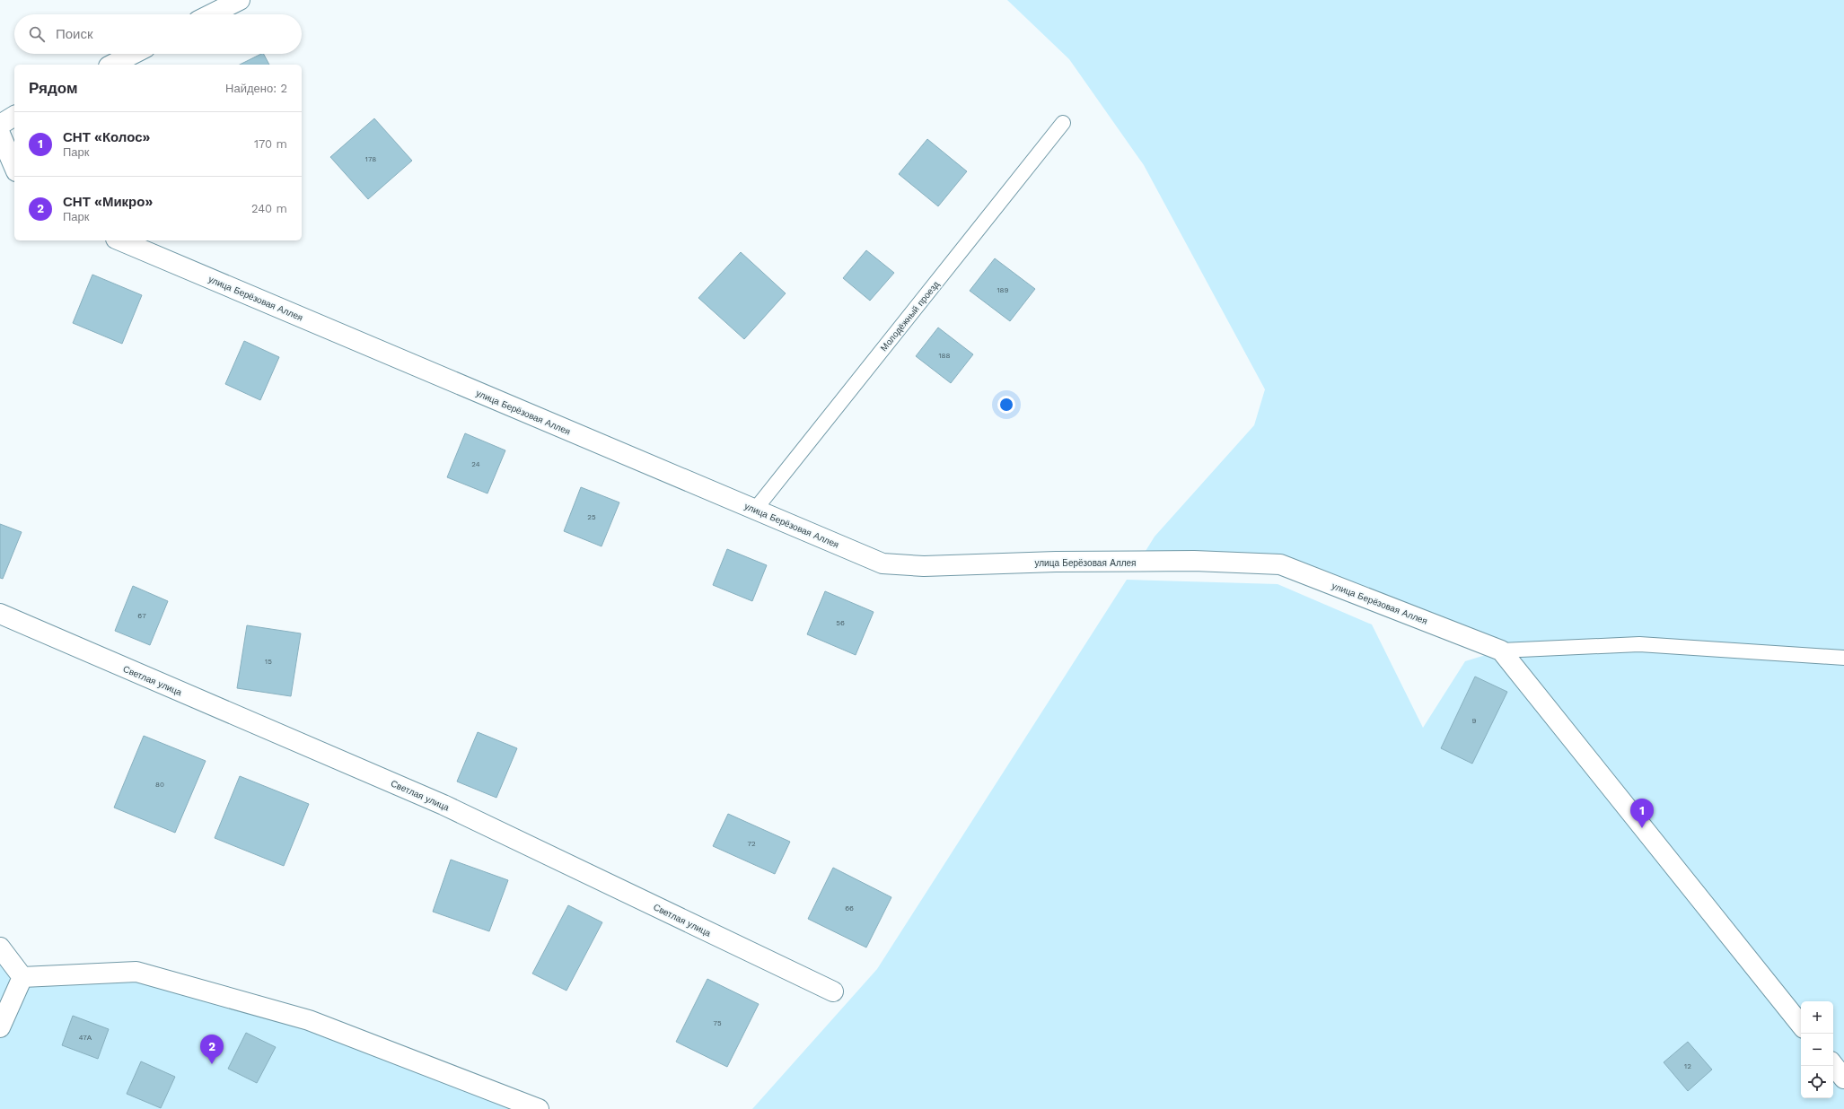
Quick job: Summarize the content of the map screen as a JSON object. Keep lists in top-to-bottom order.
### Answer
{
  "streets": {
    "street": ["улица Берёзовая Аллея", "Светлая улица"],
    "lane": ["Молодёжный проезд"]
  },
  "crossings": [
    ["улица Берёзовая Аллея", "Молодёжный проезд"]
  ],
  "house_numbers": [
    "178",
    "189",
    "188",
    "24",
    "25",
    "67",
    "56",
    "15",
    "9",
    "80",
    "72",
    "66",
    "75",
    "47А",
    "12"
  ],
  "page": {
    "search": "Поиск",
    "heading": ["Рядом", "Найдено: 2"],
    "list": [
      {
        "mark": "1",
        "name": "СНТ «Колос»",
        "note": "Парк",
        "value": "170 m"
      },
      {
        "mark": "2",
        "name": "СНТ «Микро»",
        "note": "Парк",
        "value": "240 m"
      }
    ],
    "pins": ["1", "2"],
    "map_buttons": ["+", "−"]
  }
}
